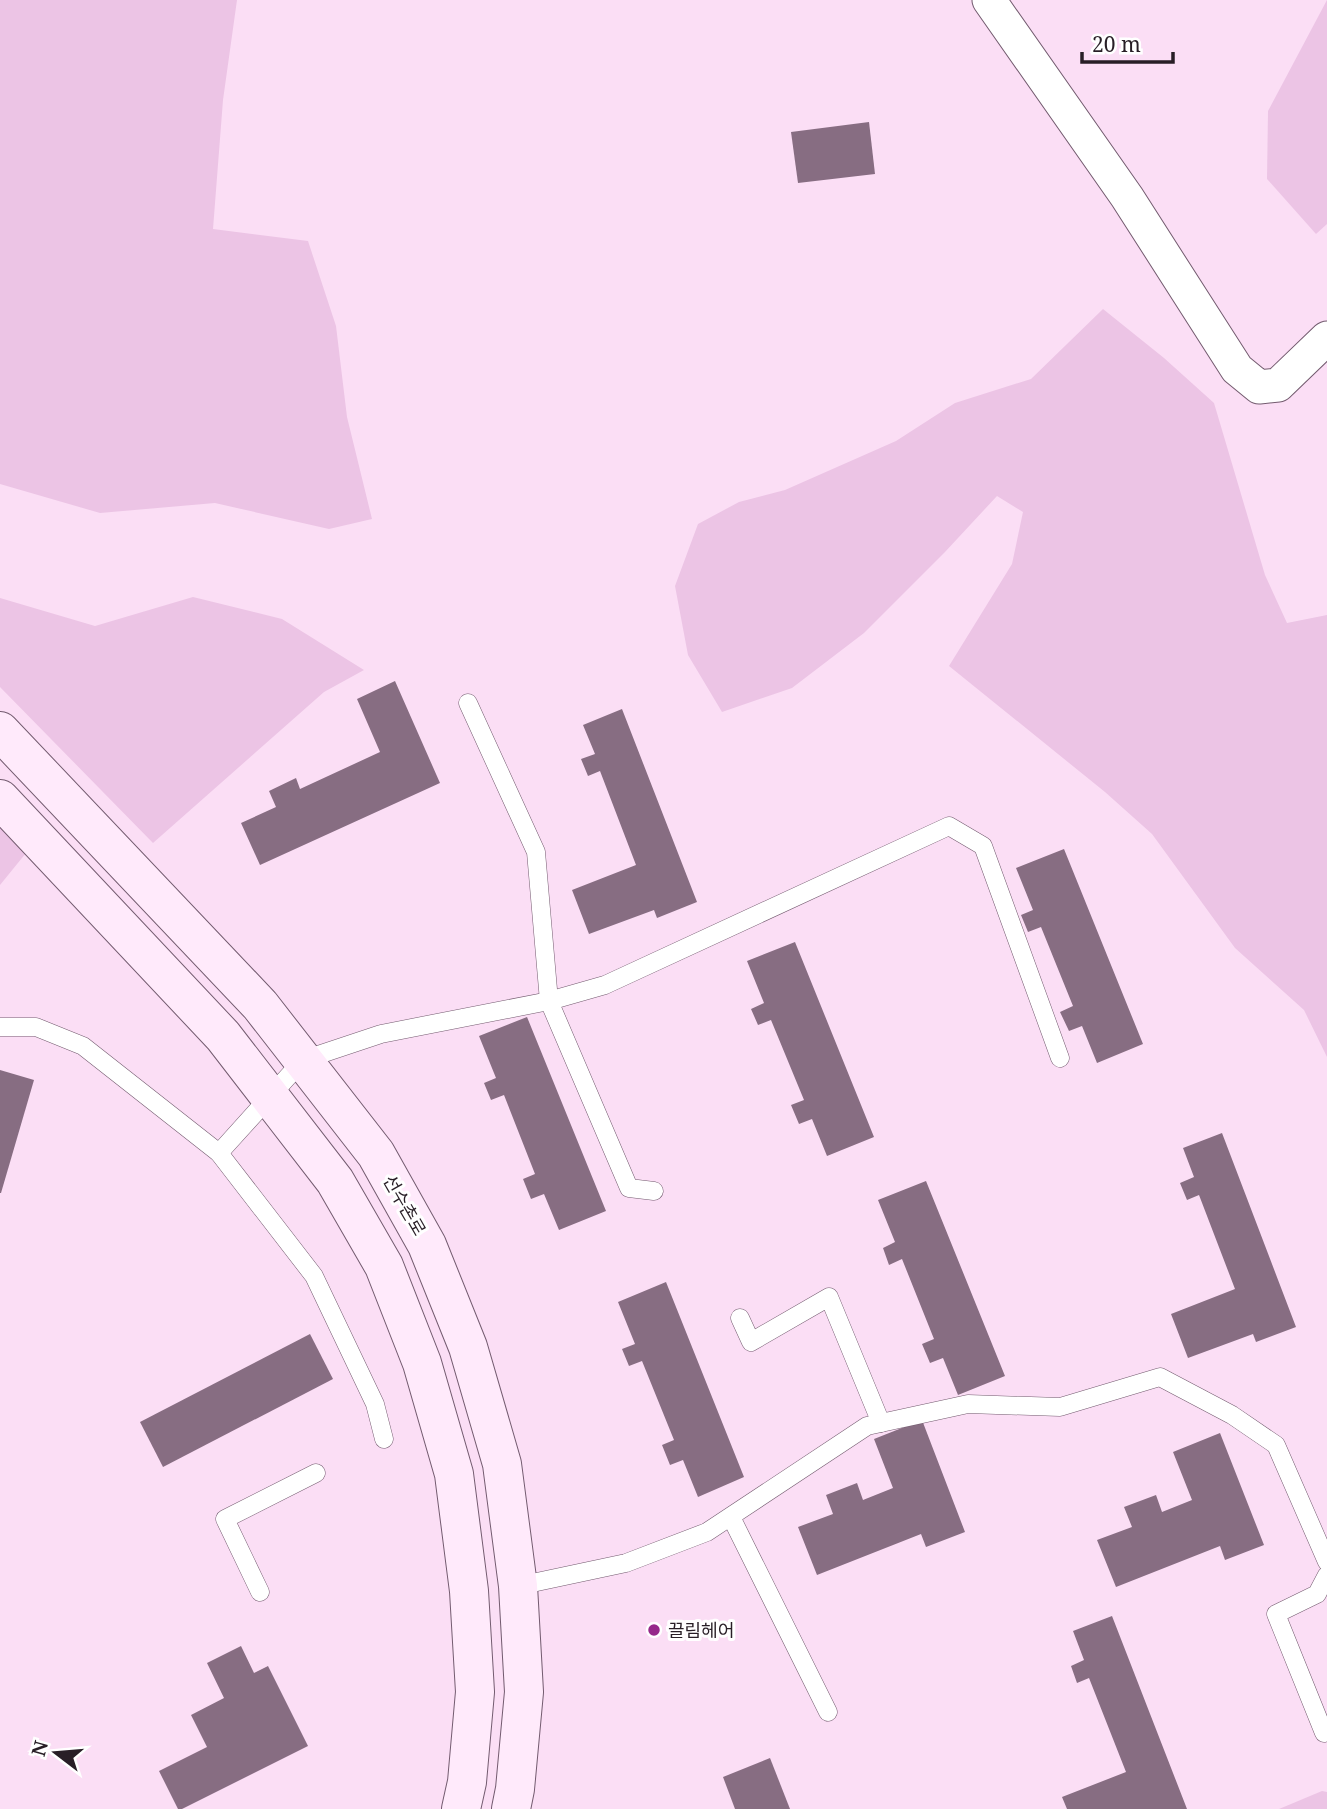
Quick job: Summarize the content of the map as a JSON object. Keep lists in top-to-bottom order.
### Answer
{
  "streets": {
    "street": ["선수촌로"]
  },
  "places": ["끌림헤어"],
  "scale_bar": "20 m",
  "north": "left"
}
